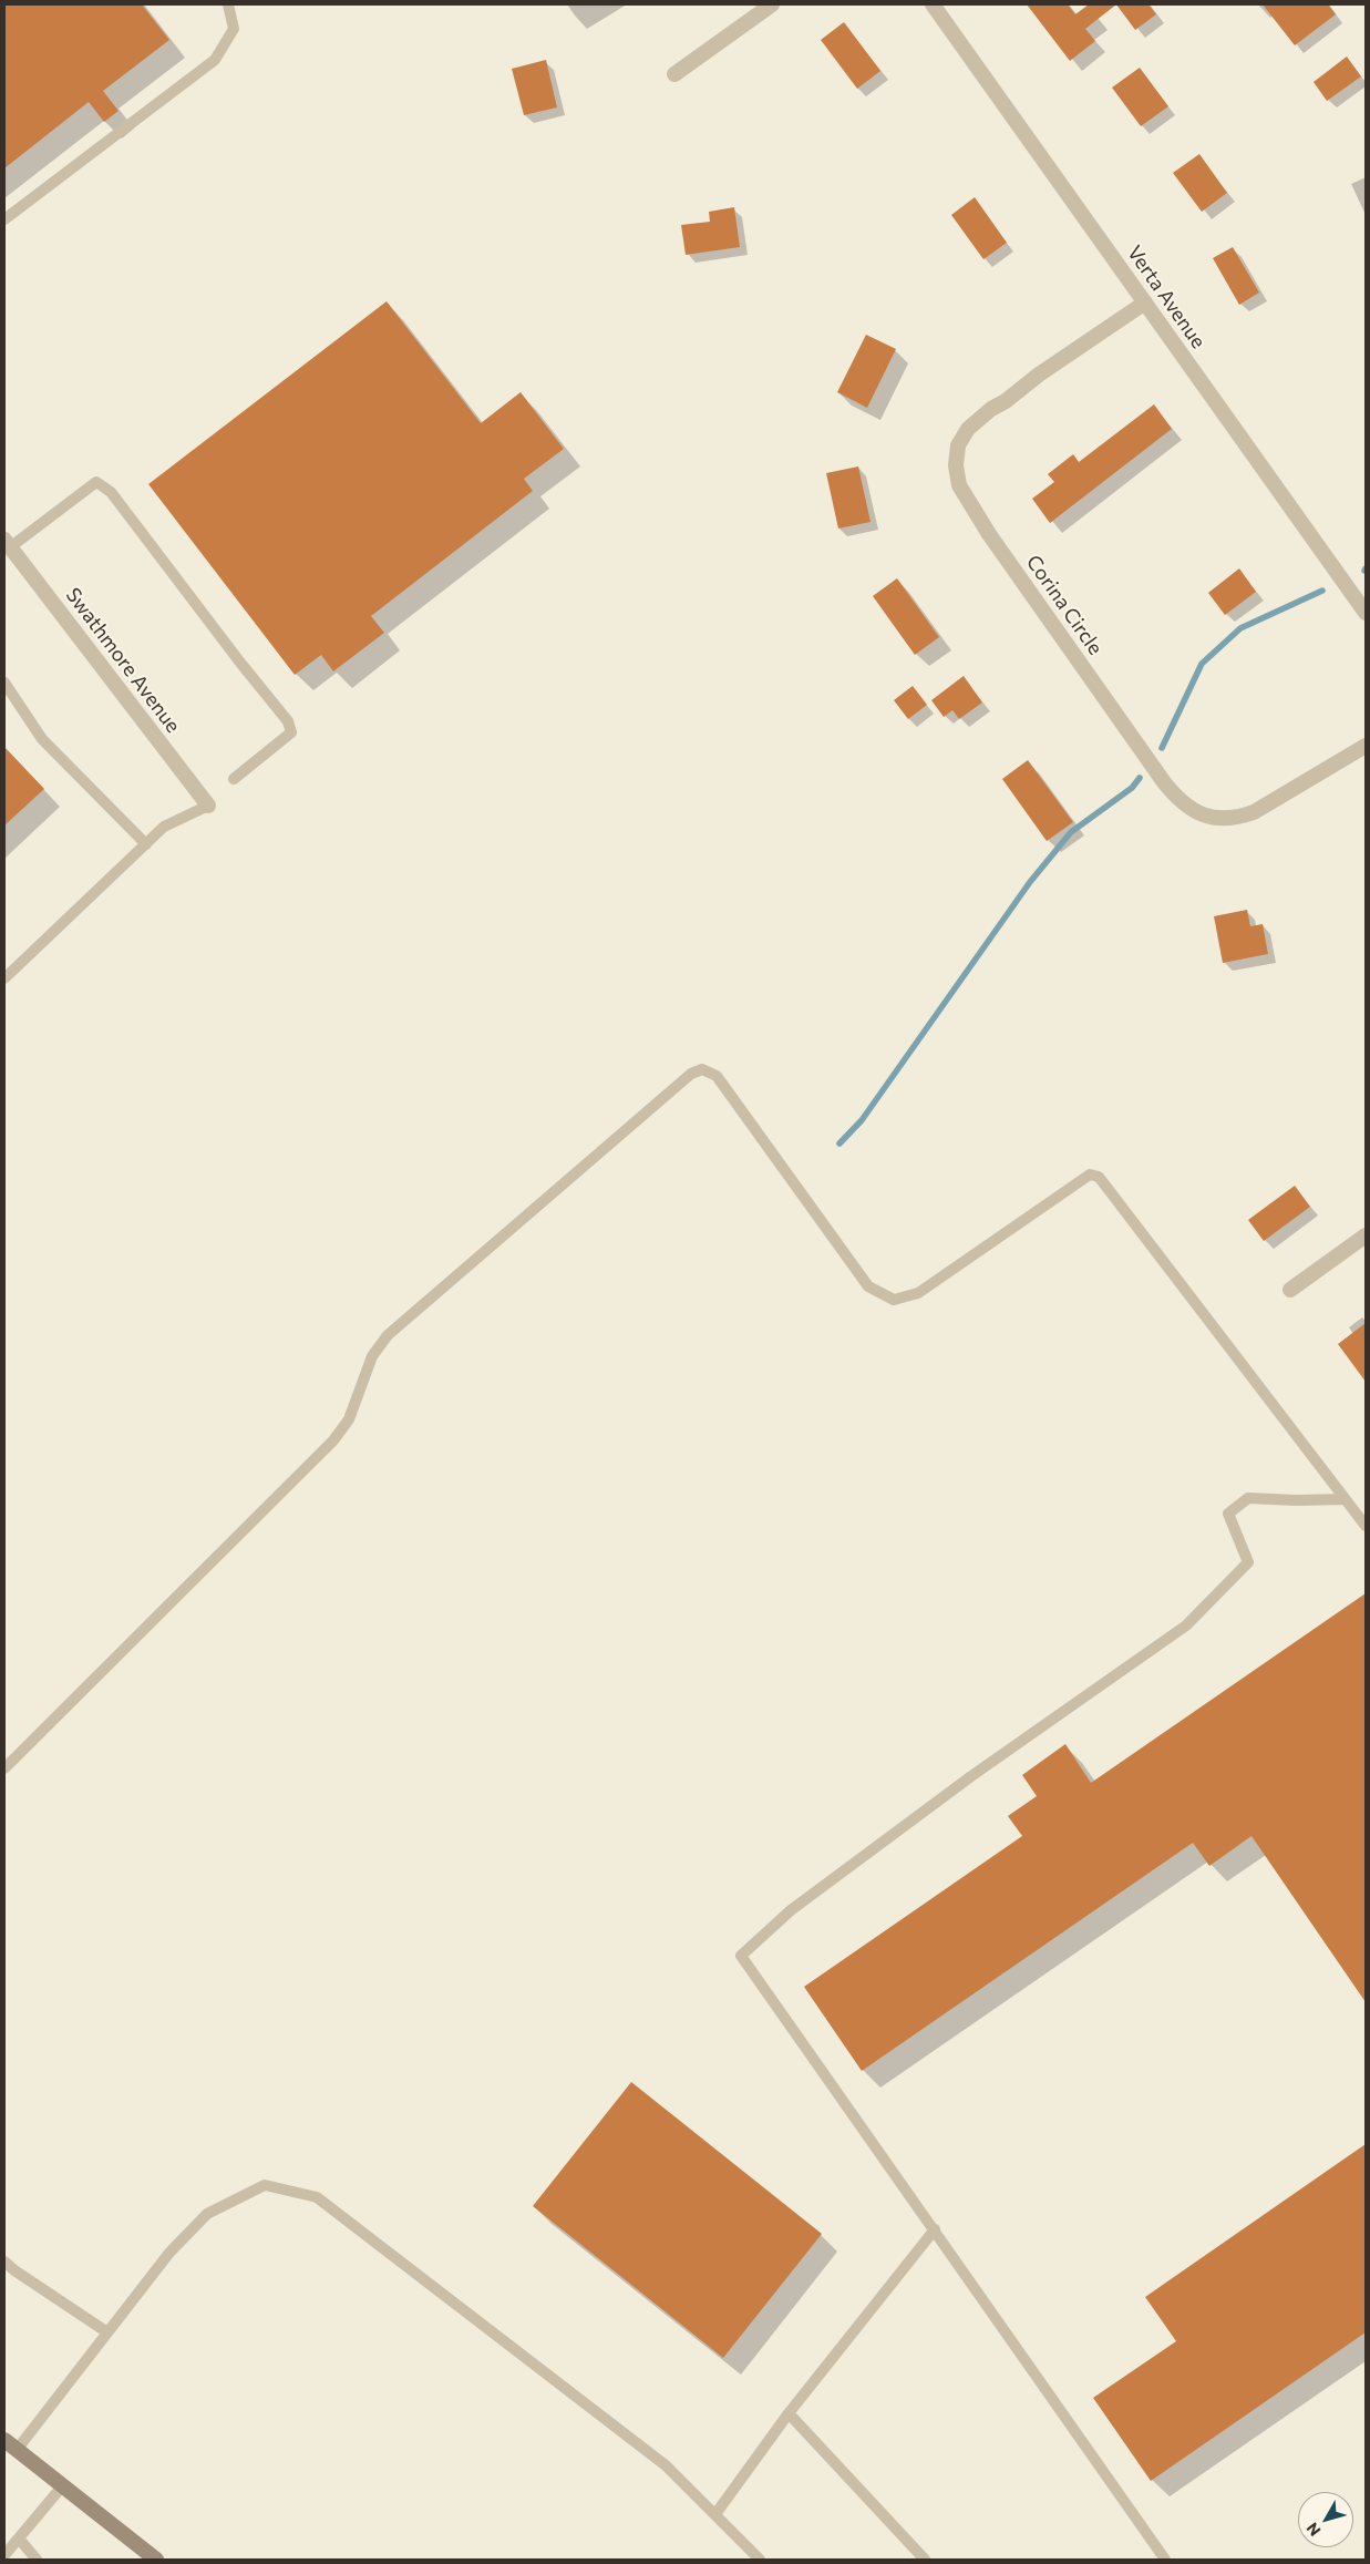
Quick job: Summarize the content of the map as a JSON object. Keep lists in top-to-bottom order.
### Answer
{
  "streets": {
    "street": ["Verta Avenue", "Corina Circle", "Swathmore Avenue"]
  },
  "crossings": [
    ["Verta Avenue", "Corina Circle"]
  ],
  "north": "bottom left"
}
